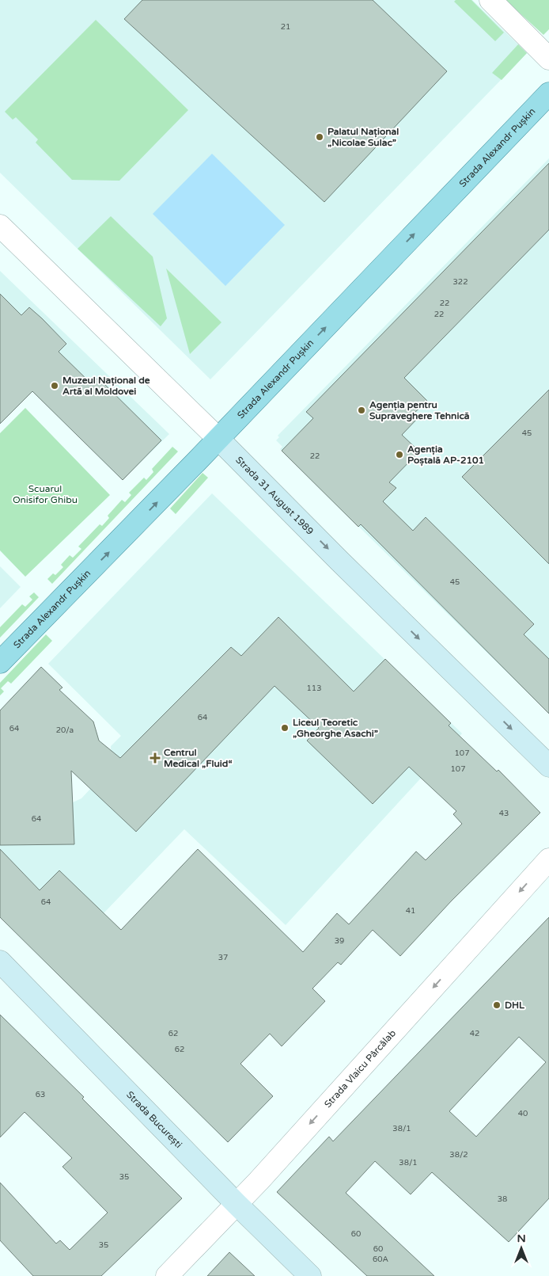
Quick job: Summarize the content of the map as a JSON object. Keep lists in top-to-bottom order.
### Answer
{
  "streets": {
    "main road": ["Strada Alexandr Pușkin"],
    "street": ["Strada 31 August 1989", "Strada Vlaicu Pârcălab", "Strada București"]
  },
  "crossings": [
    ["Strada Alexandr Pușkin", "Strada 31 August 1989"],
    ["Strada Vlaicu Pârcălab", "Strada București"]
  ],
  "one_way": ["Strada Alexandr Pușkin", "Strada 31 August 1989", "Strada Vlaicu Pârcălab"],
  "parks": ["Scuarul Onisifor Ghibu"],
  "places": {
    "other": [
      "Palatul Național „Nicolae Sulac”",
      "Muzeul Național de Artă al Moldovei",
      "Agenția pentru Supraveghere Tehnică",
      "Agenția Poștală AP-2101",
      "Liceul Teoretic „Gheorghe Asachi”",
      "DHL"
    ],
    "health": ["Centrul Medical „Fluid“"]
  },
  "house_numbers": [
    "21",
    "322",
    "22",
    "22",
    "45",
    "22",
    "45",
    "113",
    "64",
    "64",
    "20/a",
    "107",
    "107",
    "43",
    "64",
    "64",
    "41",
    "39",
    "37",
    "62",
    "42",
    "62",
    "63",
    "40",
    "38/1",
    "38/2",
    "38/1",
    "35",
    "38",
    "60",
    "35",
    "60",
    "60A"
  ],
  "north": "top"
}
